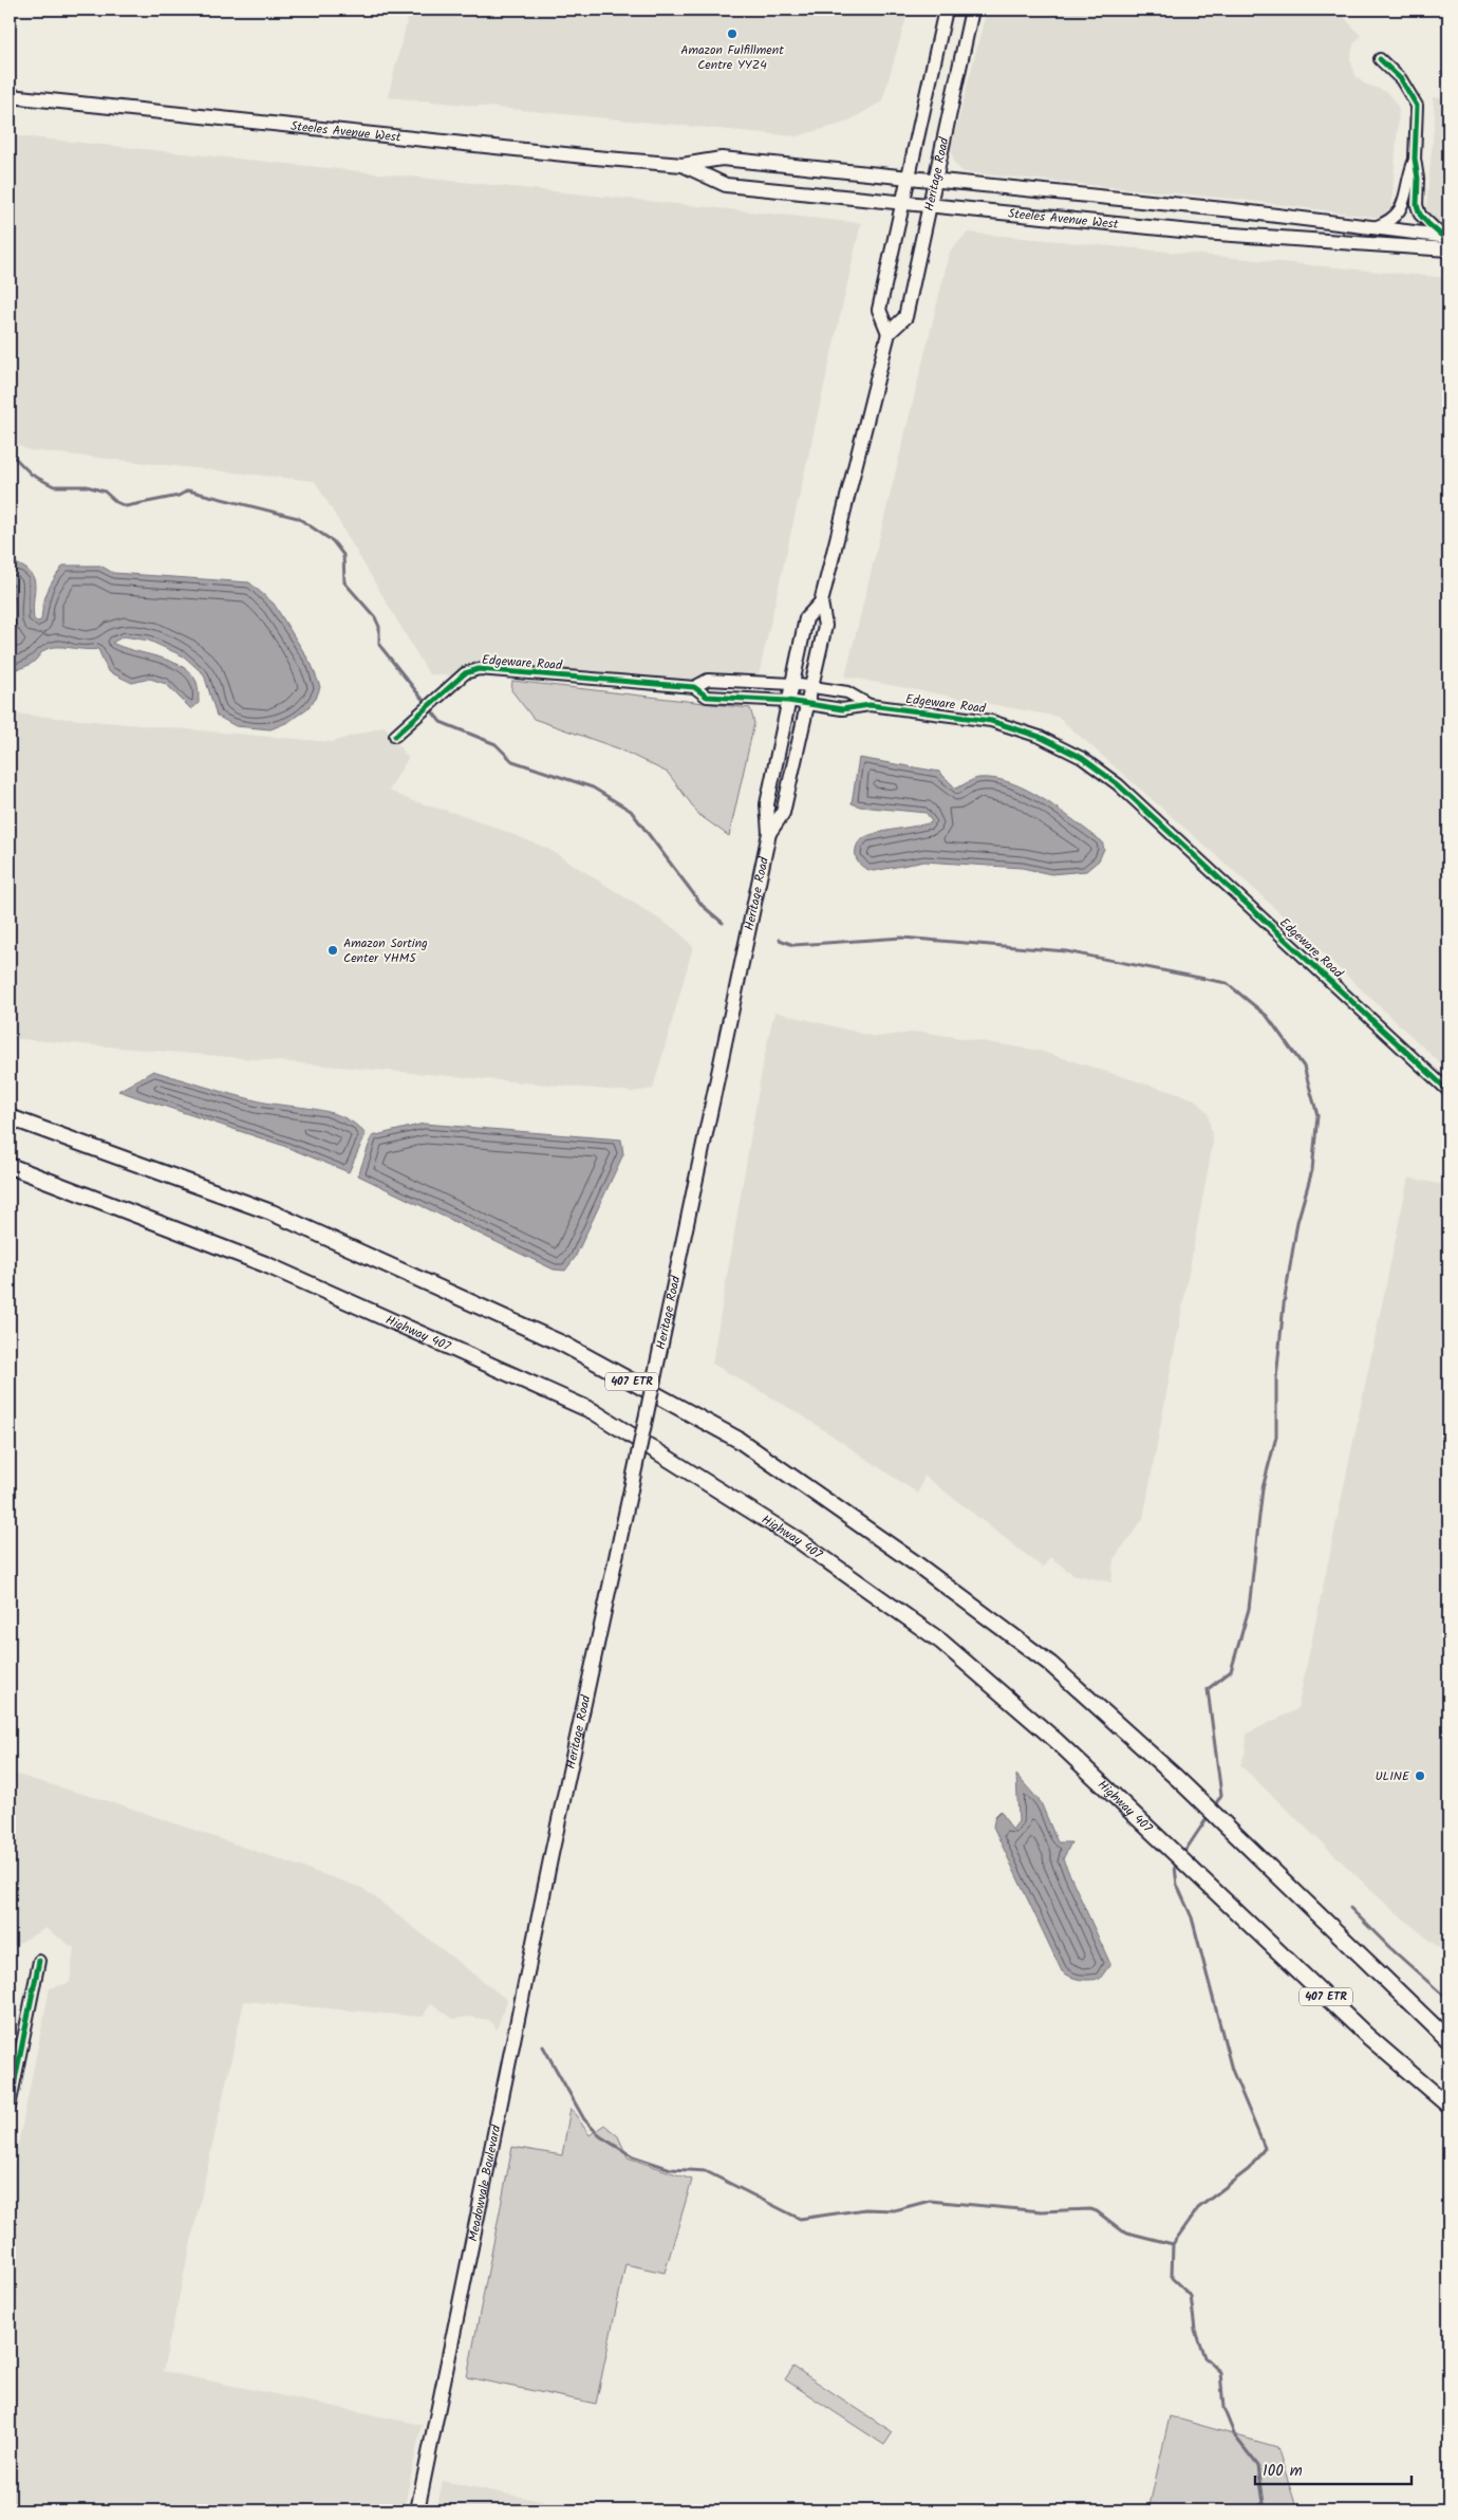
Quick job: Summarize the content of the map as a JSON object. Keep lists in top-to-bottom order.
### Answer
{
  "streets": {
    "highway": ["Highway 407", "407 ETR"],
    "main road": ["Steeles Avenue West", "Heritage Road", "Meadowvale Boulevard"],
    "street": ["Edgeware Road"]
  },
  "crossings": [
    ["Steeles Avenue West", "Heritage Road"],
    ["Heritage Road", "Edgeware Road"],
    ["Heritage Road", "Meadowvale Boulevard"]
  ],
  "places": ["Amazon Fulfillment Centre YYZ4", "Amazon Sorting Center YHM5", "ULINE"],
  "scale_bar": "100 m"
}
